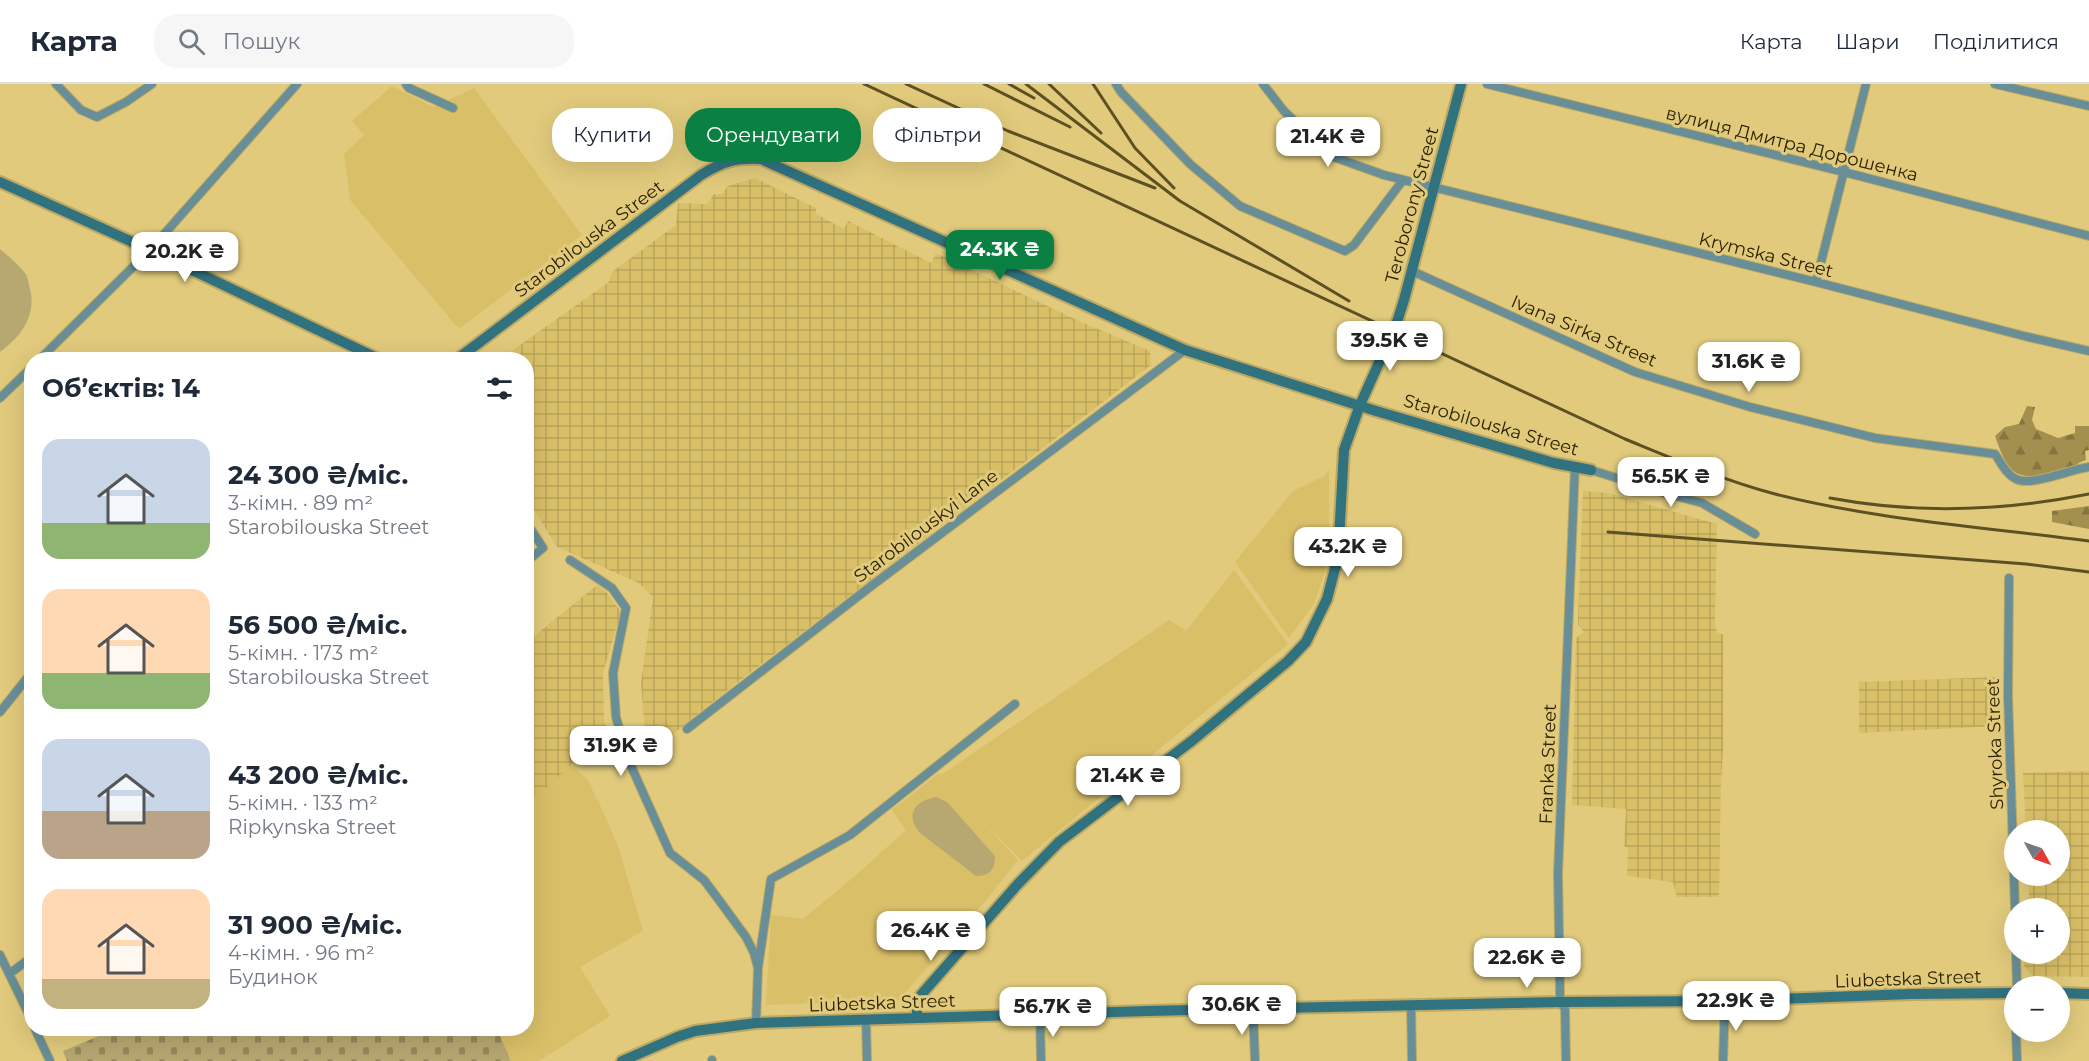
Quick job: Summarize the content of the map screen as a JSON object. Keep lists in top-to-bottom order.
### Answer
{
  "streets": {
    "main road": ["Teroborony Street", "Starobilouska Street", "Liubetska Street"],
    "street": [
      "вулиця Дмитра Дорошенка",
      "Krymska Street",
      "Ivana Sirka Street",
      "Starobilouskyi Lane",
      "Shyroka Street",
      "Franka Street"
    ]
  },
  "crossings": [
    ["Teroborony Street", "Starobilouska Street"],
    ["Teroborony Street", "Krymska Street"],
    ["Teroborony Street", "Ivana Sirka Street"],
    ["Teroborony Street", "Liubetska Street"],
    ["Starobilouska Street", "Starobilouskyi Lane"],
    ["Starobilouska Street", "Franka Street"],
    ["Franka Street", "Liubetska Street"]
  ],
  "north": "bottom right",
  "page": {
    "header": "Карта",
    "search": "Пошук",
    "nav": ["Карта", "Шари", "Поділитися"],
    "chip": ["Купити", "Орендувати", "Фільтри"],
    "price": [
      "21.4K ₴",
      "24.3K ₴",
      "20.2K ₴",
      "39.5K ₴",
      "31.6K ₴",
      "56.5K ₴",
      "43.2K ₴",
      "31.9K ₴",
      "21.4K ₴",
      "26.4K ₴",
      "22.6K ₴",
      "22.9K ₴",
      "30.6K ₴",
      "56.7K ₴"
    ],
    "heading": "Об’єктів: 14",
    "list": [
      {
        "name": "24 300 ₴/міс.",
        "note": "3-кімн. · 89 m² · Starobilouska Street"
      },
      {
        "name": "56 500 ₴/міс.",
        "note": "5-кімн. · 173 m² · Starobilouska Street"
      },
      {
        "name": "43 200 ₴/міс.",
        "note": "5-кімн. · 133 m² · Ripkynska Street"
      },
      {
        "name": "31 900 ₴/міс.",
        "note": "4-кімн. · 96 m² · Будинок"
      }
    ],
    "map_buttons": ["+", "−"]
  }
}
